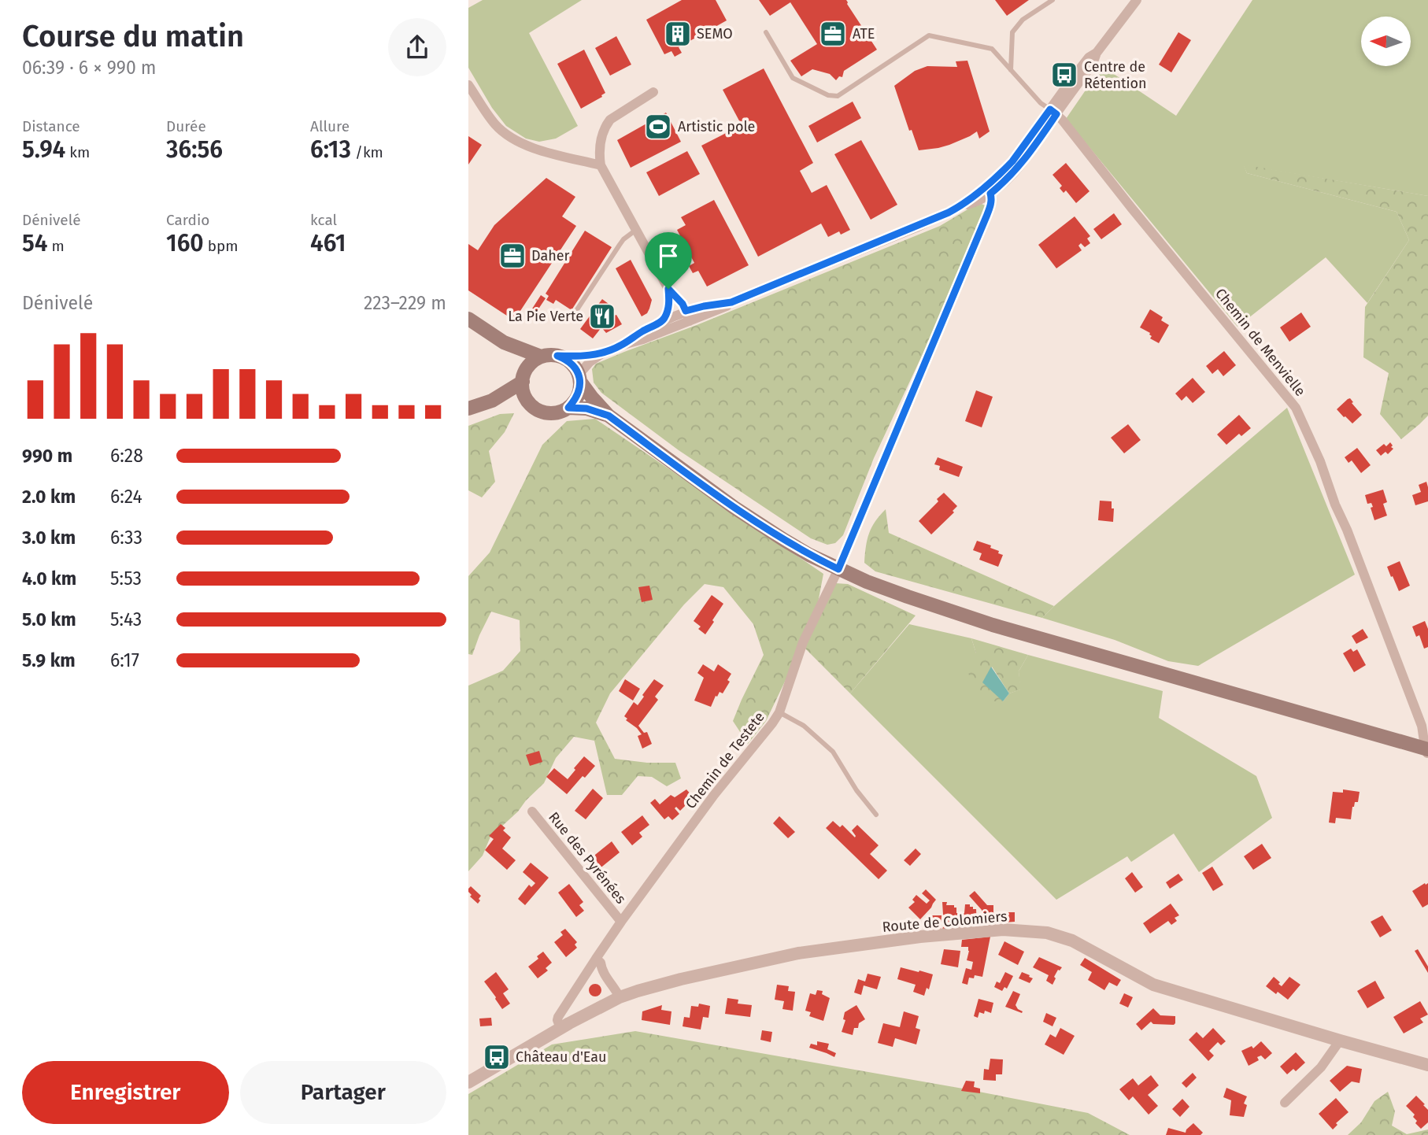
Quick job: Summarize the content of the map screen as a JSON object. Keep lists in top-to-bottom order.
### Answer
{
  "streets": {
    "street": [
      "Chemin de Menvielle",
      "Chemin de Testete",
      "Rue des Pyrénées",
      "Route de Colomiers"
    ]
  },
  "crossings": [
    ["Chemin de Testete", "Rue des Pyrénées"],
    ["Chemin de Testete", "Route de Colomiers"]
  ],
  "places": {
    "building": ["SEMO"],
    "office": ["ATE", "Daher"],
    "bus stop": ["Centre de Rétention", "Château d'Eau"],
    "sports": ["Artistic pole"],
    "restaurant": ["La Pie Verte"]
  },
  "north": "left",
  "page": {
    "heading": ["Course du matin", "06:39 · 6 × 990 m"],
    "stats": [
      ["Distance", "5.94 km"],
      ["Durée", "36:56"],
      ["Allure", "6:13 /km"],
      ["Dénivelé", "54 m"],
      ["Cardio", "160 bpm"],
      ["kcal", "461"]
    ],
    "chart": ["Dénivelé", "223–229 m"],
    "list": [
      {
        "name": "990 m",
        "note": "6:28"
      },
      {
        "name": "2.0 km",
        "note": "6:24"
      },
      {
        "name": "3.0 km",
        "note": "6:33"
      },
      {
        "name": "4.0 km",
        "note": "5:53"
      },
      {
        "name": "5.0 km",
        "note": "5:43"
      },
      {
        "name": "5.9 km",
        "note": "6:17"
      }
    ],
    "buttons": ["Enregistrer", "Partager"]
  }
}
